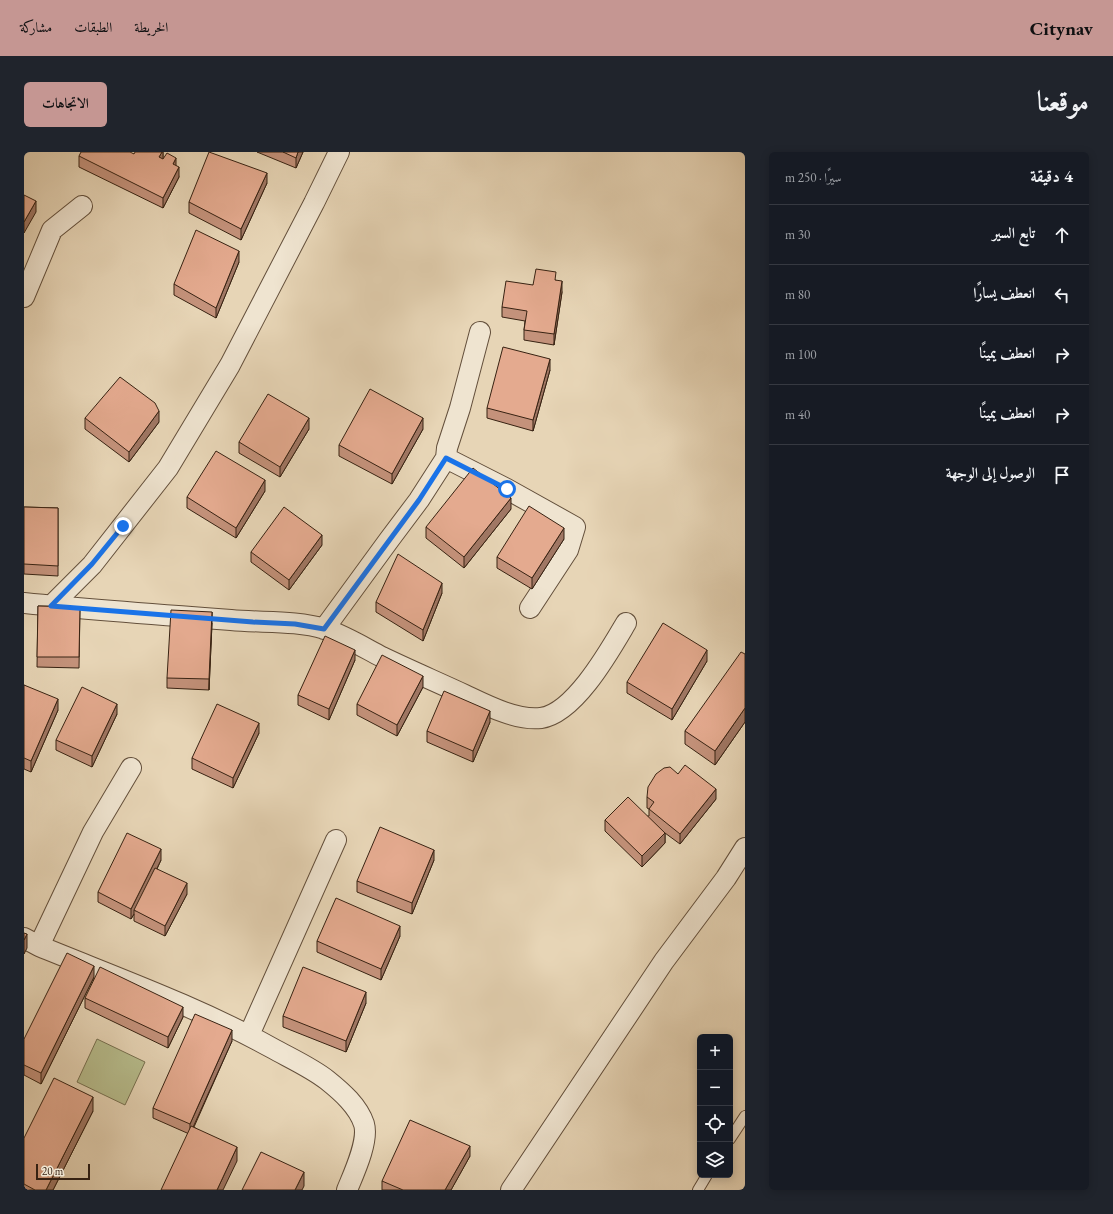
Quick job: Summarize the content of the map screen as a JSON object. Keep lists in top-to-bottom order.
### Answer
{
  "scale_bar": "20 m",
  "page": {
    "header": "Citynav",
    "nav": ["الخريطة", "الطبقات", "مشاركة"],
    "title": "موقعنا",
    "buttons": "الاتجاهات",
    "heading": ["4 دقيقة", "سيرًا · 250 m"],
    "list": [
      ["تابع السير", "30 m"],
      ["انعطف يسارًا", "80 m"],
      ["انعطف يمينًا", "100 m"],
      ["انعطف يمينًا", "40 m"],
      "الوصول إلى الوجهة"
    ],
    "map_buttons": ["+", "−"],
    "scale": "20 m"
  }
}
